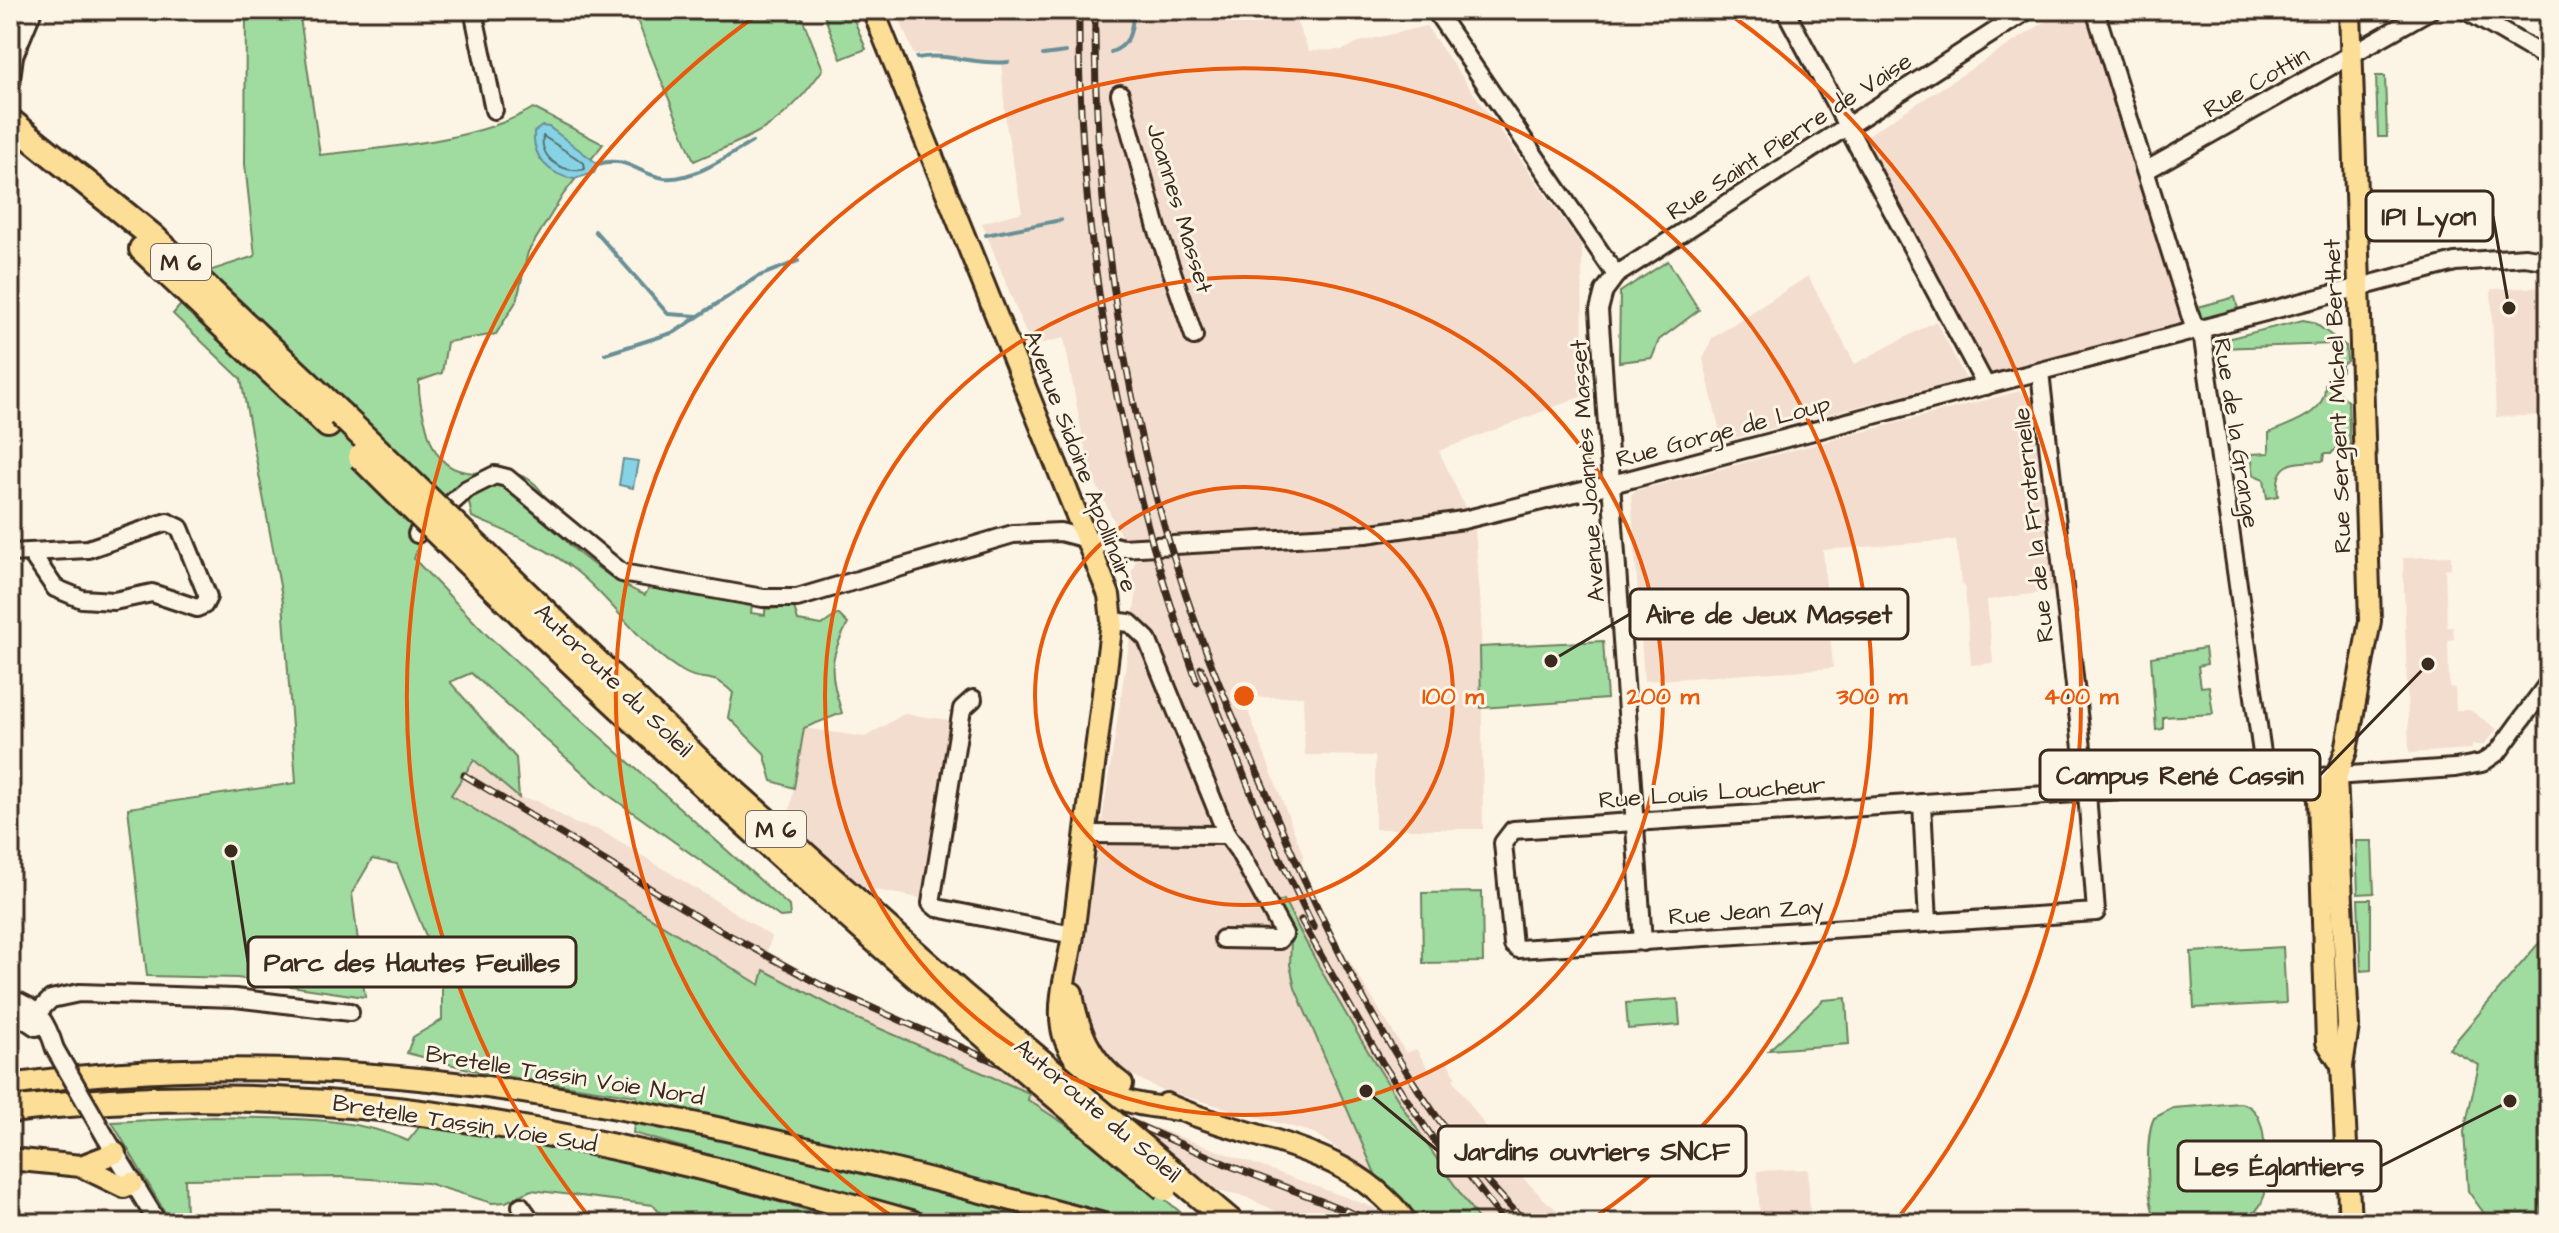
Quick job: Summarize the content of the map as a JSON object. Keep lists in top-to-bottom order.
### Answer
{
  "streets": {
    "highway": ["M 6", "Autoroute du Soleil", "Bretelle Tassin Voie Sud"],
    "main road": ["Rue Sergent Michel Berthet", "Avenue Sidoine Apollinaire", "Bretelle Tassin Voie Nord"],
    "street": [
      "Rue Cottin",
      "Rue Saint Pierre de Vaise",
      "Joannes Masset",
      "Rue Gorge de Loup",
      "Rue de la Grange",
      "Avenue Joannès Masset",
      "Rue de la Fraternelle",
      "Rue Louis Loucheur",
      "Rue Jean Zay"
    ]
  },
  "crossings": [
    ["Rue Cottin", "Rue Sergent Michel Berthet"],
    ["Rue Cottin", "Rue de la Grange"],
    ["Rue Saint Pierre de Vaise", "Avenue Joannès Masset"],
    ["Rue Sergent Michel Berthet", "Rue Gorge de Loup"],
    ["Rue Sergent Michel Berthet", "Rue Louis Loucheur"],
    ["Rue Gorge de Loup", "Rue de la Grange"],
    ["Rue Gorge de Loup", "Avenue Sidoine Apollinaire"],
    ["Rue Gorge de Loup", "Avenue Joannès Masset"],
    ["Rue Gorge de Loup", "Rue de la Fraternelle"],
    ["Rue de la Grange", "Rue Louis Loucheur"],
    ["Avenue Joannès Masset", "Rue Louis Loucheur"],
    ["Avenue Joannès Masset", "Rue Jean Zay"],
    ["Rue de la Fraternelle", "Rue Louis Loucheur"],
    ["Rue de la Fraternelle", "Rue Jean Zay"],
    ["Rue Louis Loucheur", "Rue Jean Zay"]
  ],
  "places": [
    "IPI Lyon",
    "Aire de Jeux Masset",
    "Campus René Cassin",
    "Parc des Hautes Feuilles",
    "Jardins ouvriers SNCF",
    "Les Églantiers"
  ],
  "rings": [
    "100 m",
    "200 m",
    "300 m",
    "400 m"
  ]
}
